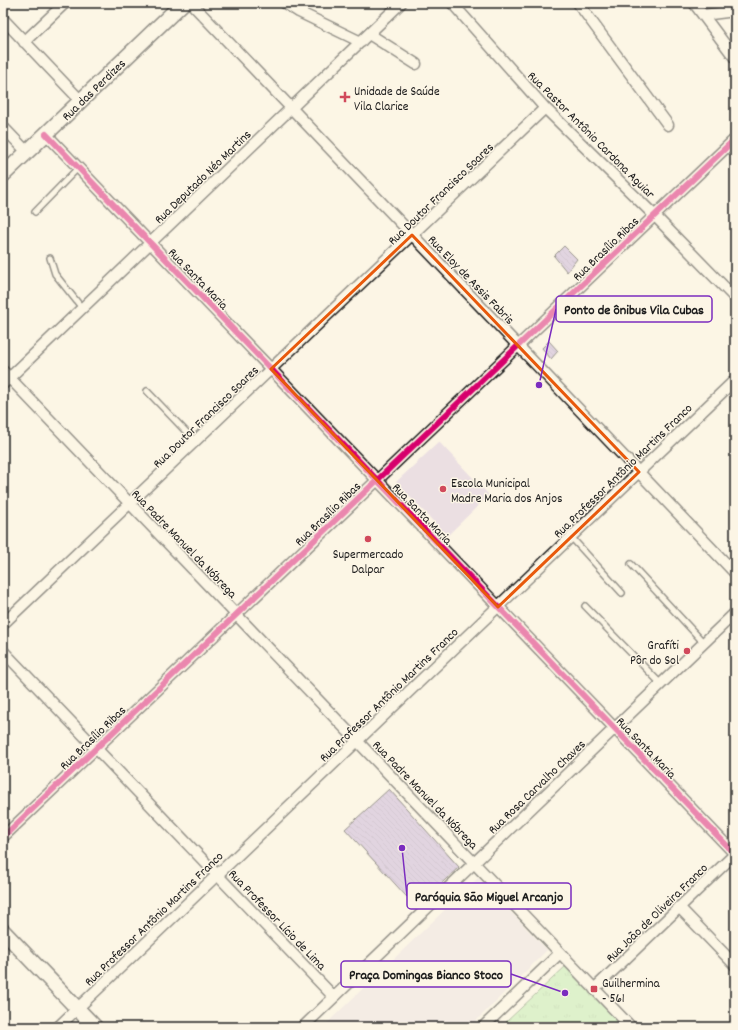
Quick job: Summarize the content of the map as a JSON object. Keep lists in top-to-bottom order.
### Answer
{
  "streets": {
    "street": [
      "Rua das Perdizes",
      "Rua Pastor Antônio Cardona Aguiar",
      "Rua Deputado Néo Martins",
      "Rua Doutor Francisco Soares",
      "Rua Brasílio Ribas",
      "Rua Santa Maria",
      "Rua Eloy de Assis Fabris",
      "Rua Professor Antônio Martins Franco",
      "Rua Padre Manuel da Nóbrega",
      "Rua Rosa Carvalho Chaves",
      "Rua João de Oliveira Franco",
      "Rua Professor Lício de Lima"
    ]
  },
  "crossings": [
    ["Rua das Perdizes", "Rua Santa Maria"],
    ["Rua Pastor Antônio Cardona Aguiar", "Rua Doutor Francisco Soares"],
    ["Rua Pastor Antônio Cardona Aguiar", "Rua Brasílio Ribas"],
    ["Rua Deputado Néo Martins", "Rua Santa Maria"],
    ["Rua Deputado Néo Martins", "Rua Eloy de Assis Fabris"],
    ["Rua Deputado Néo Martins", "Rua Padre Manuel da Nóbrega"],
    ["Rua Doutor Francisco Soares", "Rua Santa Maria"],
    ["Rua Doutor Francisco Soares", "Rua Eloy de Assis Fabris"],
    ["Rua Doutor Francisco Soares", "Rua Padre Manuel da Nóbrega"],
    ["Rua Brasílio Ribas", "Rua Santa Maria"],
    ["Rua Brasílio Ribas", "Rua Eloy de Assis Fabris"],
    ["Rua Brasílio Ribas", "Rua Padre Manuel da Nóbrega"],
    ["Rua Brasílio Ribas", "Rua Professor Lício de Lima"],
    ["Rua Santa Maria", "Rua Professor Antônio Martins Franco"],
    ["Rua Santa Maria", "Rua Rosa Carvalho Chaves"],
    ["Rua Santa Maria", "Rua João de Oliveira Franco"],
    ["Rua Eloy de Assis Fabris", "Rua Professor Antônio Martins Franco"],
    ["Rua Professor Antônio Martins Franco", "Rua Padre Manuel da Nóbrega"],
    ["Rua Professor Antônio Martins Franco", "Rua Professor Lício de Lima"],
    ["Rua Padre Manuel da Nóbrega", "Rua Rosa Carvalho Chaves"],
    ["Rua Padre Manuel da Nóbrega", "Rua João de Oliveira Franco"],
    ["Rua Rosa Carvalho Chaves", "Rua Professor Lício de Lima"]
  ],
  "places": {
    "health": ["Unidade de Saúde Vila Clarice"],
    "other": [
      "Ponto de ônibus Vila Cubas",
      "Escola Municipal Madre Maria dos Anjos",
      "Supermercado Dalpar",
      "Grafíti Pôr do Sol",
      "Paróquia São Miguel Arcanjo",
      "Praça Domingas Bianco Stoco"
    ],
    "transit": ["Guilhermina - 561"]
  }
}
